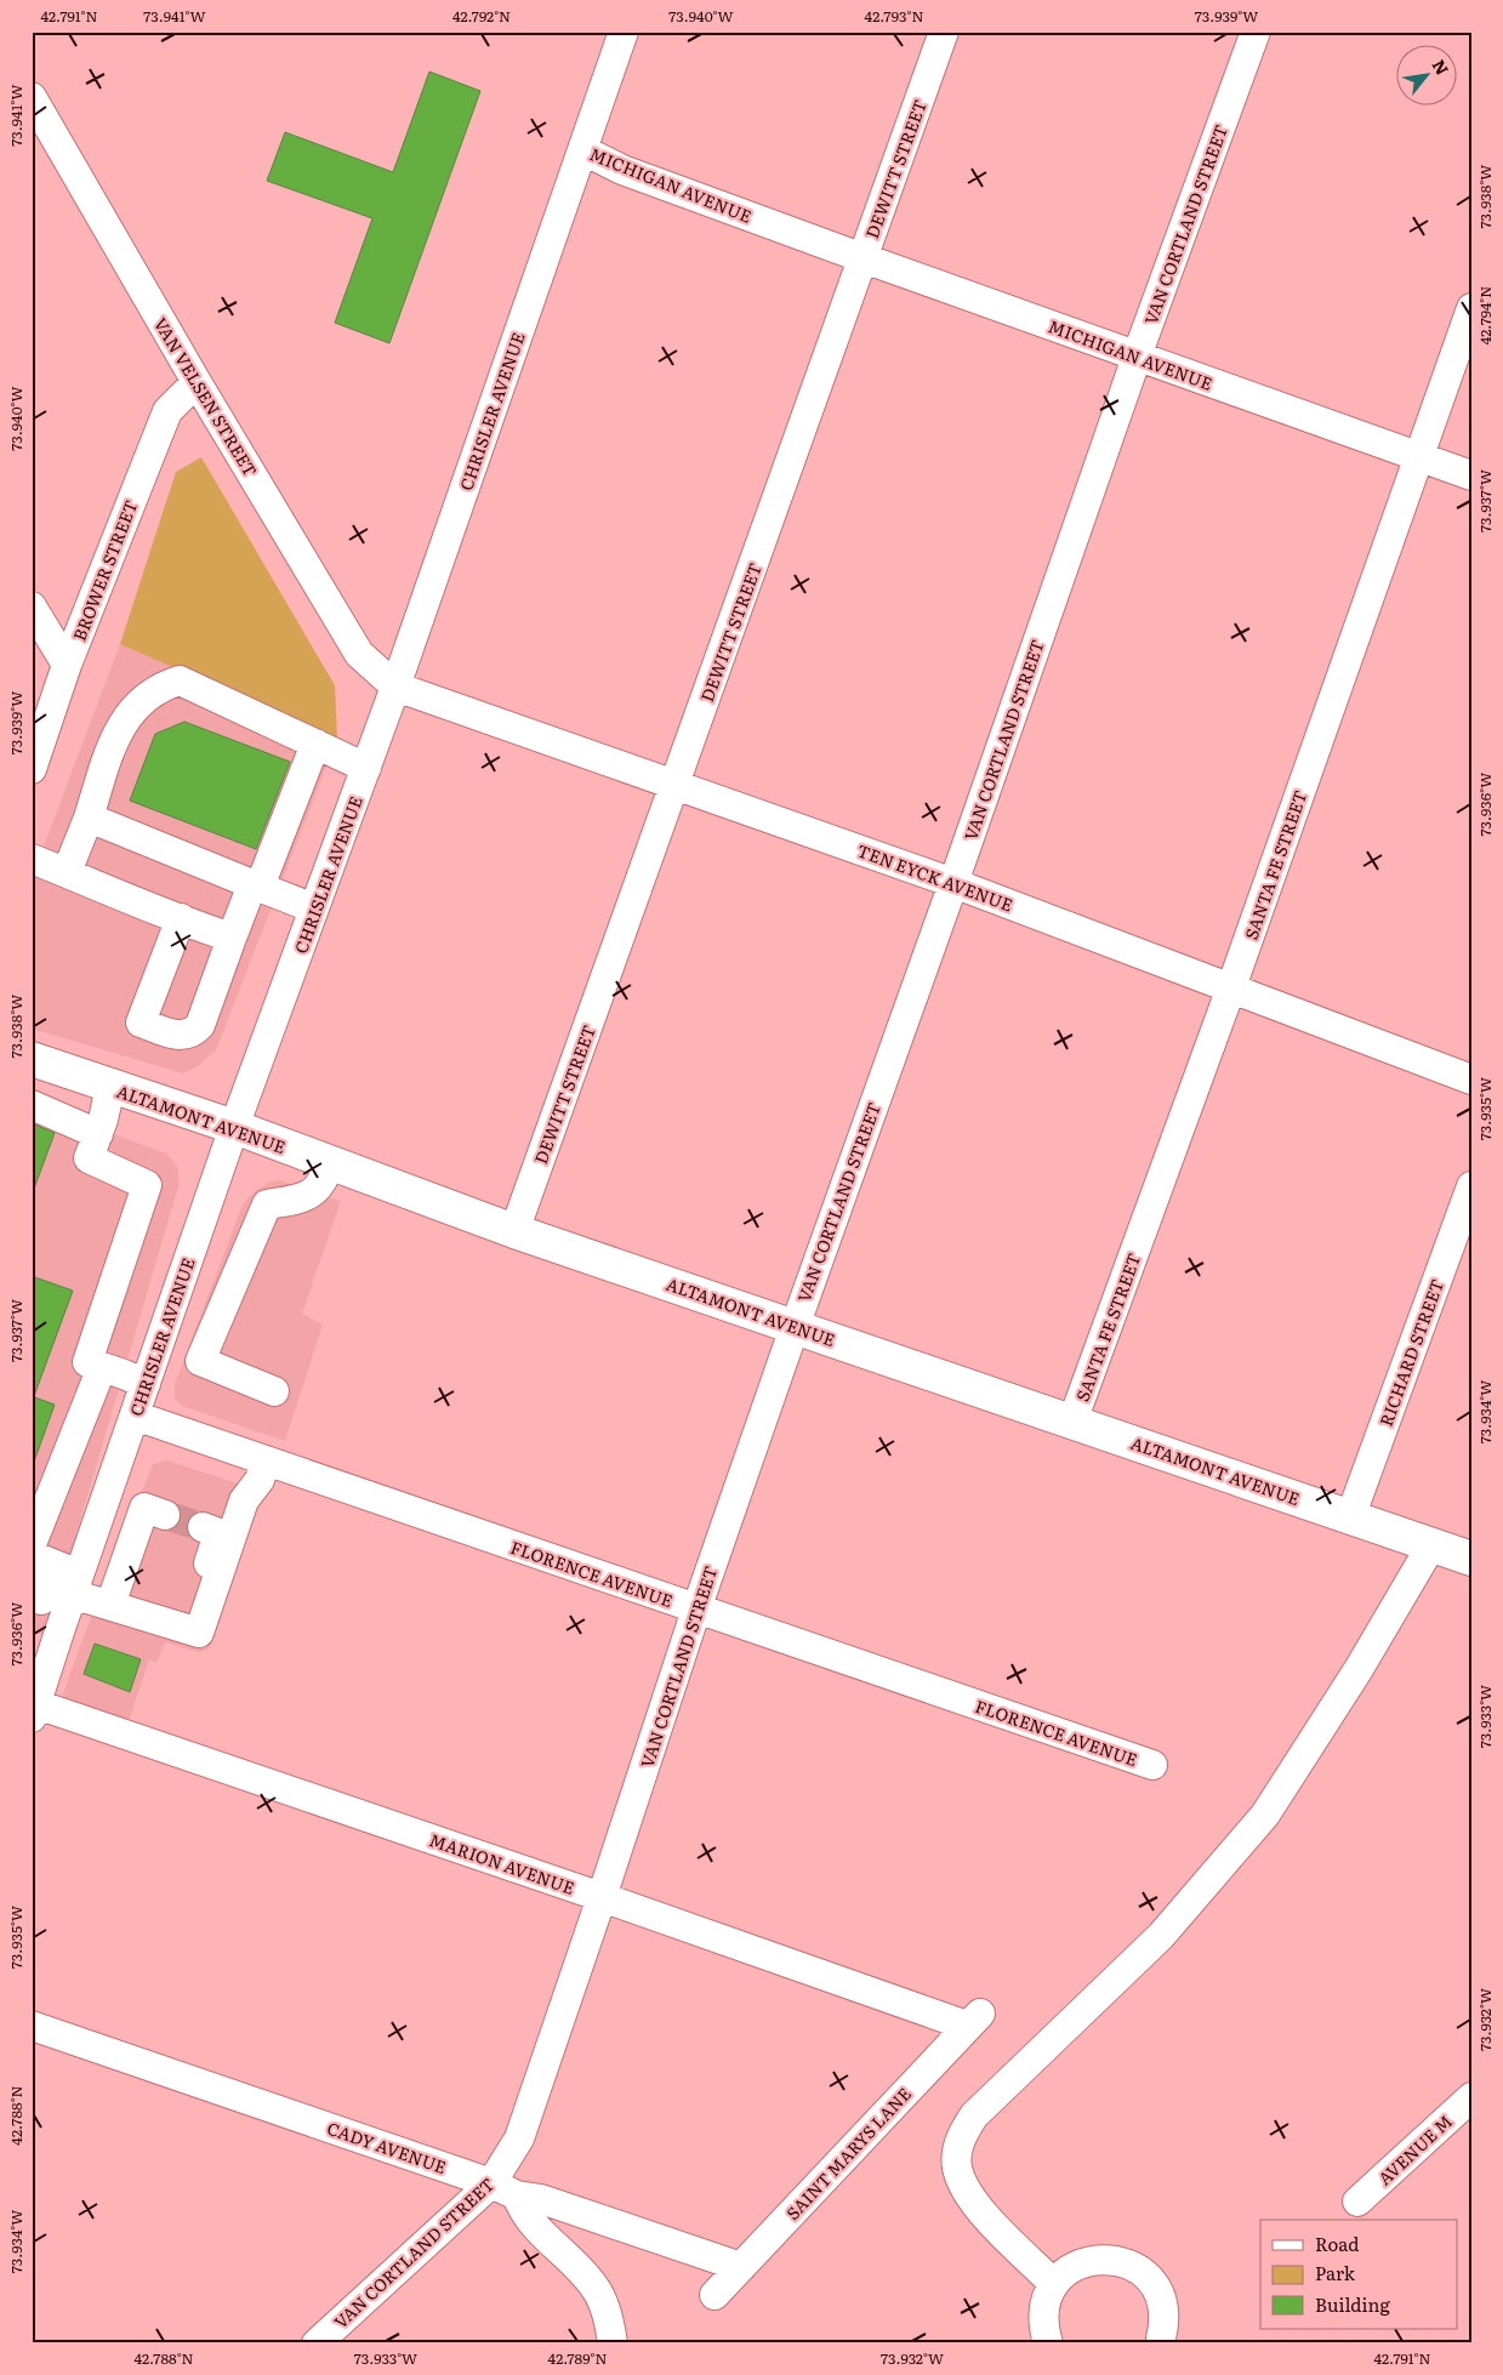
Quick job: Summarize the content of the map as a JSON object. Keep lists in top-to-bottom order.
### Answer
{
  "streets": {
    "main road": ["ALTAMONT AVENUE"],
    "street": [
      "DEWITT STREET",
      "MICHIGAN AVENUE",
      "VAN CORTLAND STREET",
      "VAN VELSEN STREET",
      "CHRISLER AVENUE",
      "BROWER STREET",
      "SANTA FE STREET",
      "TEN EYCK AVENUE",
      "RICHARD STREET",
      "FLORENCE AVENUE",
      "MARION AVENUE",
      "CADY AVENUE",
      "AVENUE M",
      "SAINT MARYS LANE"
    ]
  },
  "crossings": [
    ["DEWITT STREET", "MICHIGAN AVENUE"],
    ["DEWITT STREET", "TEN EYCK AVENUE"],
    ["DEWITT STREET", "ALTAMONT AVENUE"],
    ["MICHIGAN AVENUE", "VAN CORTLAND STREET"],
    ["MICHIGAN AVENUE", "CHRISLER AVENUE"],
    ["MICHIGAN AVENUE", "SANTA FE STREET"],
    ["VAN CORTLAND STREET", "TEN EYCK AVENUE"],
    ["VAN CORTLAND STREET", "ALTAMONT AVENUE"],
    ["VAN CORTLAND STREET", "FLORENCE AVENUE"],
    ["VAN CORTLAND STREET", "MARION AVENUE"],
    ["VAN CORTLAND STREET", "CADY AVENUE"],
    ["VAN VELSEN STREET", "CHRISLER AVENUE"],
    ["VAN VELSEN STREET", "BROWER STREET"],
    ["VAN VELSEN STREET", "TEN EYCK AVENUE"],
    ["CHRISLER AVENUE", "TEN EYCK AVENUE"],
    ["CHRISLER AVENUE", "ALTAMONT AVENUE"],
    ["CHRISLER AVENUE", "FLORENCE AVENUE"],
    ["CHRISLER AVENUE", "MARION AVENUE"],
    ["SANTA FE STREET", "TEN EYCK AVENUE"],
    ["SANTA FE STREET", "ALTAMONT AVENUE"],
    ["ALTAMONT AVENUE", "RICHARD STREET"],
    ["MARION AVENUE", "SAINT MARYS LANE"],
    ["CADY AVENUE", "SAINT MARYS LANE"]
  ],
  "legend": ["Road", "Park", "Building"],
  "north": "top right",
  "coordinates": [
    "42.791°N",
    "73.941°W",
    "42.792°N",
    "73.940°W",
    "42.793°N",
    "73.939°W",
    "73.938°W",
    "42.794°N",
    "73.937°W",
    "73.936°W",
    "73.935°W",
    "73.934°W",
    "73.933°W",
    "73.932°W",
    "42.788°N",
    "42.789°N"
  ]
}
